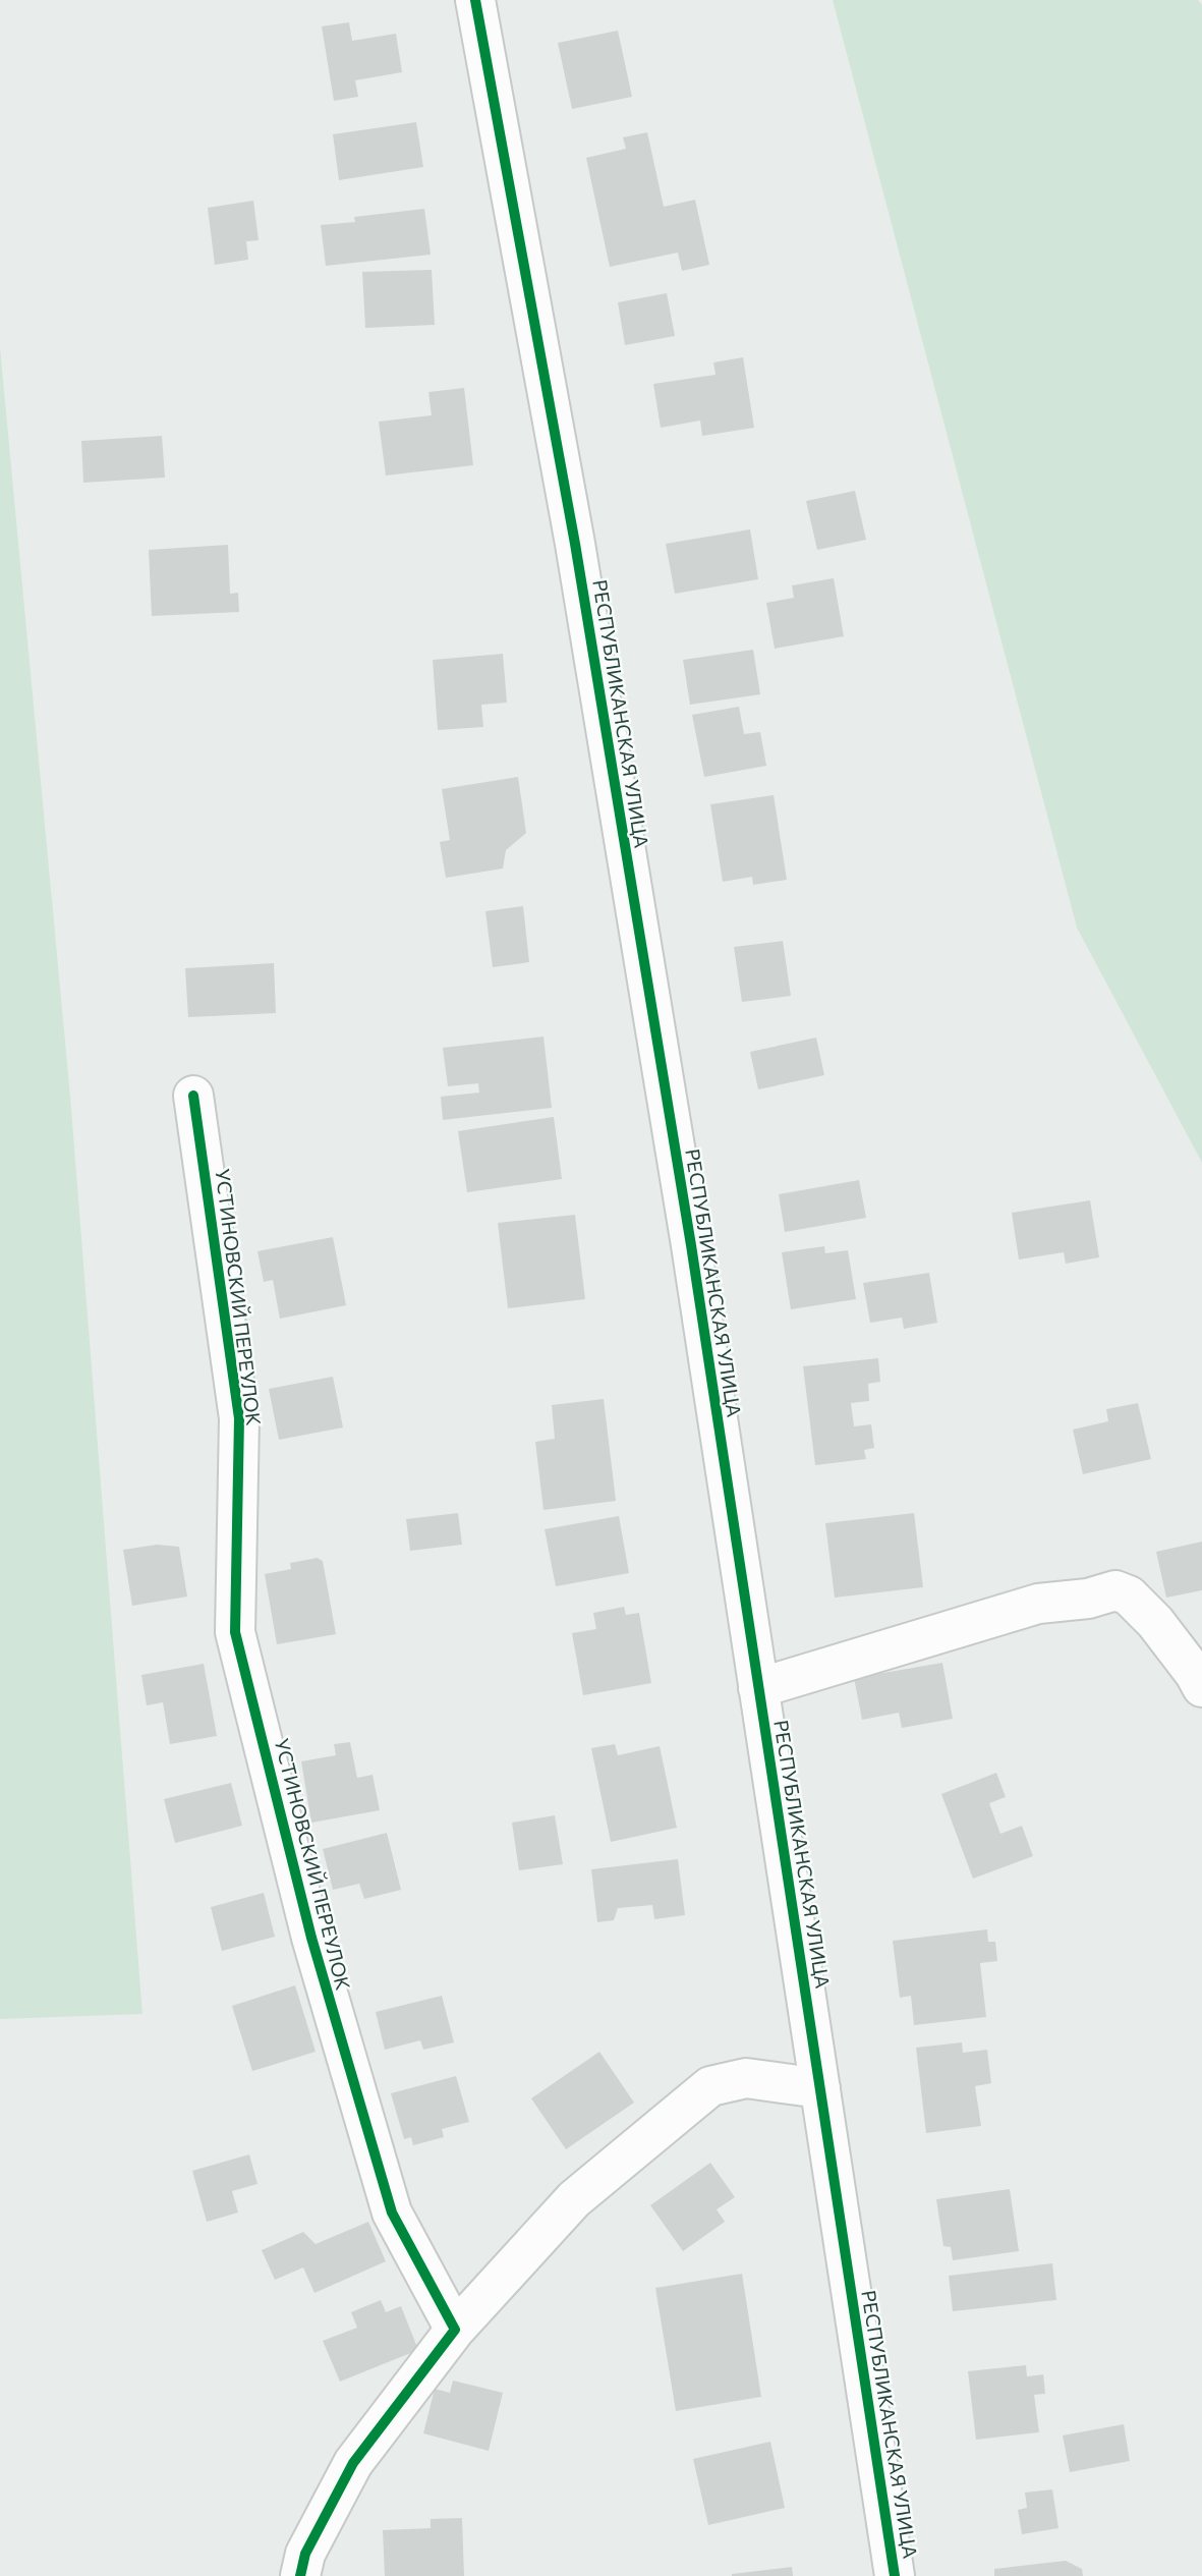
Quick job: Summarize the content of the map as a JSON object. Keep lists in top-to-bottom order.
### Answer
{
  "streets": {
    "street": ["РЕСПУБЛИКАНСКАЯ УЛИЦА", "УСТИНОВСКИЙ ПЕРЕУЛОК"]
  }
}
